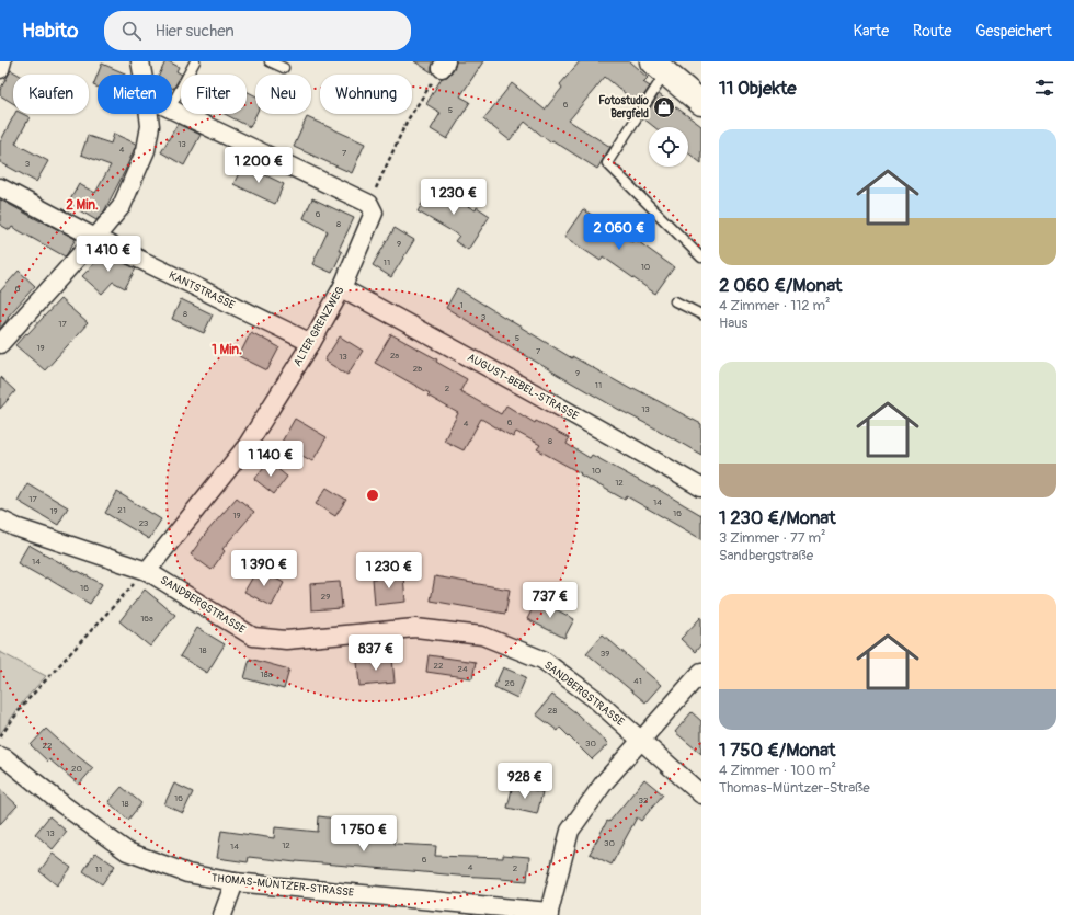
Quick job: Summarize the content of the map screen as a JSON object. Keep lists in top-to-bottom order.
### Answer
{
  "streets": {
    "street": [
      "KANTSTRASSE",
      "ALTER GRENZWEG",
      "AUGUST-BEBEL-STRASSE",
      "SANDBERGSTRASSE",
      "THOMAS-MÜNTZER-STRASSE"
    ]
  },
  "crossings": [
    ["KANTSTRASSE", "ALTER GRENZWEG"],
    ["ALTER GRENZWEG", "AUGUST-BEBEL-STRASSE"],
    ["ALTER GRENZWEG", "SANDBERGSTRASSE"]
  ],
  "places": {
    "shop": ["Fotostudio Bergfeld"]
  },
  "house_numbers": [
    "6",
    "5",
    "13",
    "4",
    "7",
    "3",
    "6",
    "8",
    "9",
    "11",
    "10",
    "6",
    "1",
    "8",
    "3",
    "17",
    "5",
    "19",
    "7",
    "2a",
    "13",
    "2b",
    "9",
    "11",
    "2",
    "13",
    "6",
    "4",
    "8",
    "10",
    "12",
    "17",
    "14",
    "21",
    "19",
    "16",
    "19",
    "23",
    "14",
    "16",
    "29",
    "16a",
    "18",
    "39",
    "22",
    "24",
    "18a",
    "41",
    "26",
    "28",
    "30",
    "22",
    "20",
    "16",
    "32",
    "18",
    "13",
    "30",
    "12",
    "14",
    "6",
    "4",
    "2",
    "11"
  ],
  "page": {
    "header": "Habito",
    "search": "Hier suchen",
    "nav": ["Karte", "Route", "Gespeichert"],
    "heading": "11 Objekte",
    "chip": [
      "Kaufen",
      "Mieten",
      "Filter",
      "Neu",
      "Wohnung"
    ],
    "list": [
      {
        "name": "2 060 €/Monat",
        "note": "4 Zimmer · 112 m² · Haus"
      },
      {
        "name": "1 230 €/Monat",
        "note": "3 Zimmer · 77 m² · Sandbergstraße"
      },
      {
        "name": "1 750 €/Monat",
        "note": "4 Zimmer · 100 m² · Thomas-Müntzer-Straße"
      }
    ],
    "price": [
      "1 200 €",
      "1 230 €",
      "2 060 €",
      "1 410 €",
      "1 140 €",
      "1 390 €",
      "1 230 €",
      "737 €",
      "837 €",
      "928 €",
      "1 750 €"
    ]
  },
  "rings": ["2 Min.", "1 Min."]
}
